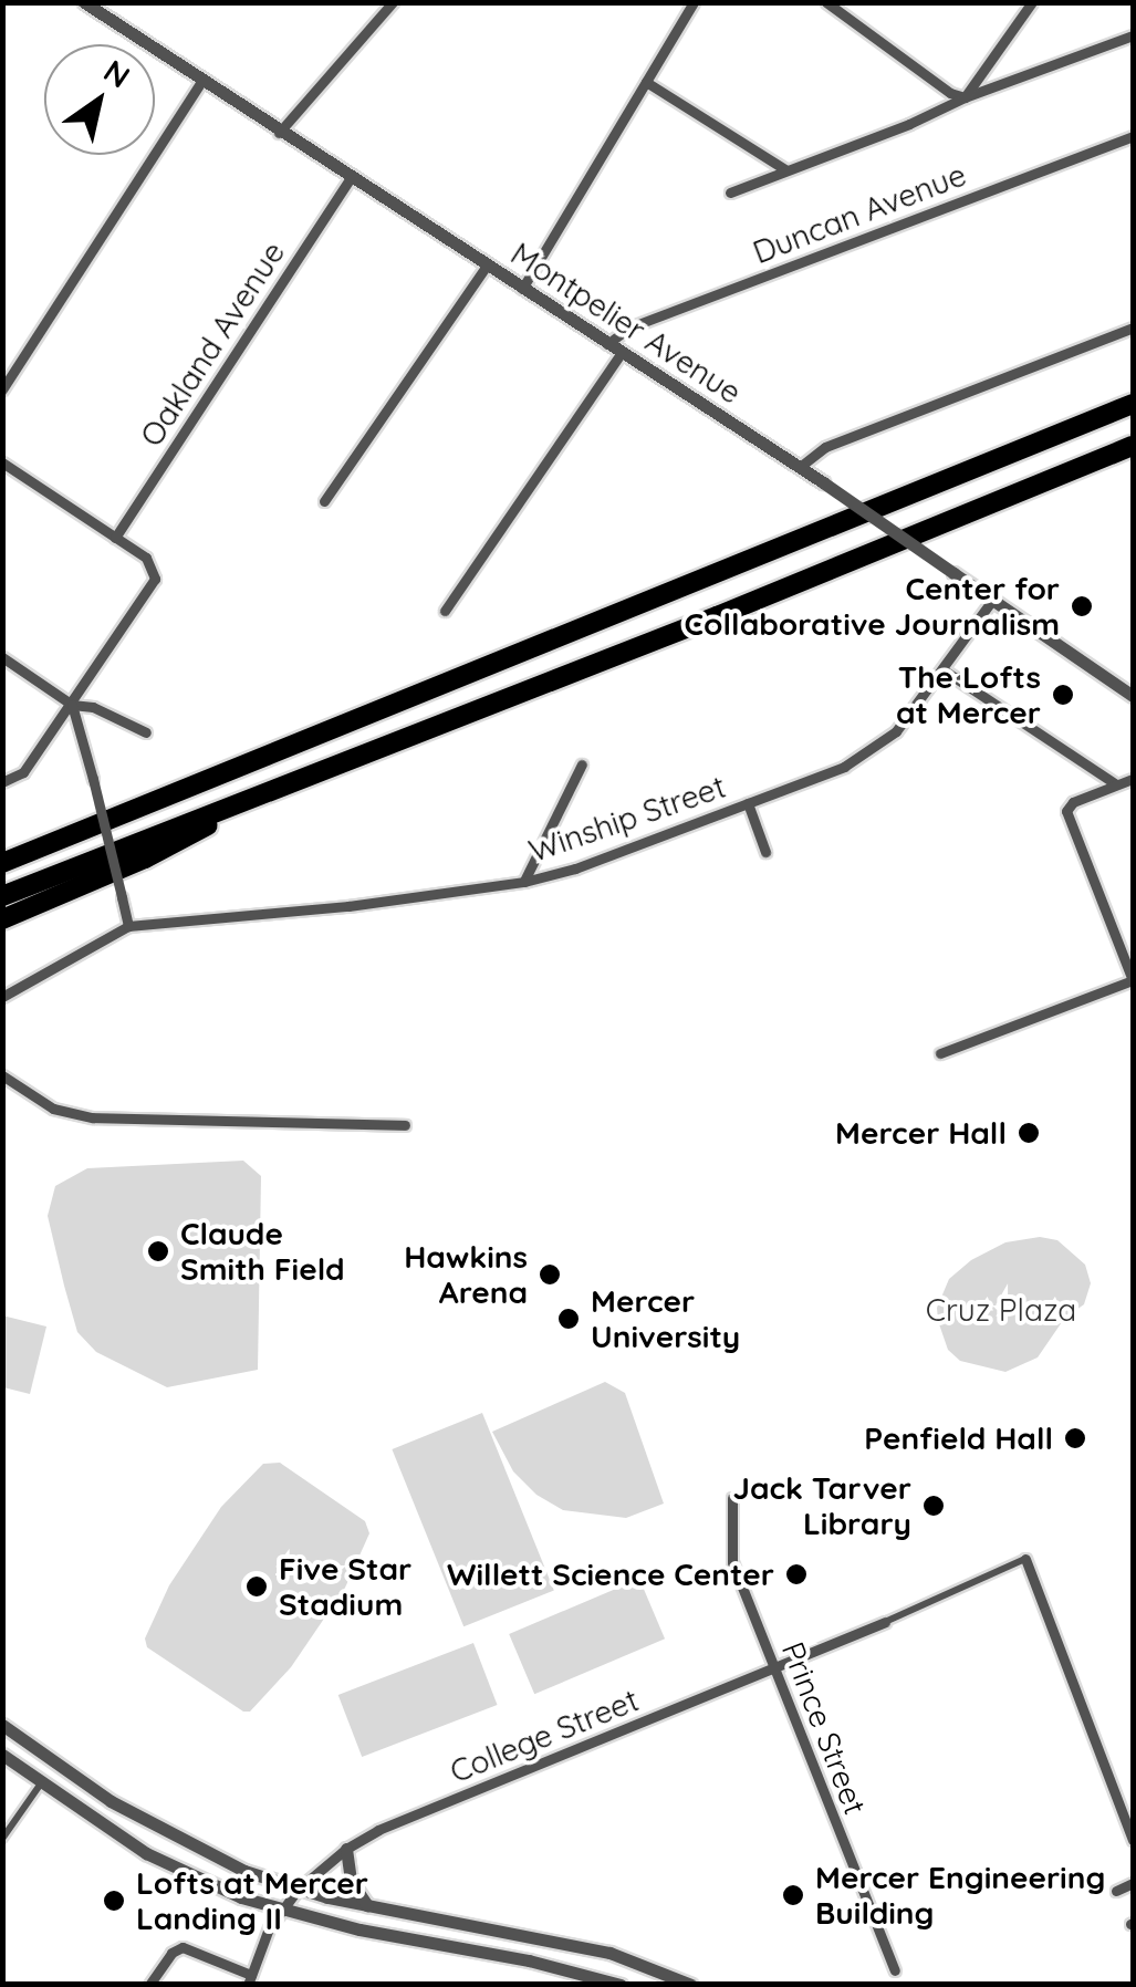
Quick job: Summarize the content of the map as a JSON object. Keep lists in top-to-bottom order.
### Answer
{
  "streets": {
    "street": [
      "Duncan Avenue",
      "Montpelier Avenue",
      "Oakland Avenue",
      "Winship Street",
      "Prince Street",
      "College Street"
    ]
  },
  "crossings": [
    ["Duncan Avenue", "Montpelier Avenue"],
    ["Montpelier Avenue", "Oakland Avenue"],
    ["Montpelier Avenue", "Winship Street"],
    ["Prince Street", "College Street"]
  ],
  "parks": ["Cruz Plaza"],
  "places": [
    "Center for Collaborative Journalism",
    "The Lofts at Mercer",
    "Mercer Hall",
    "Claude Smith Field",
    "Hawkins Arena",
    "Mercer University",
    "Penfield Hall",
    "Jack Tarver Library",
    "Willett Science Center",
    "Five Star Stadium",
    "Mercer Engineering Building",
    "Lofts at Mercer Landing II"
  ],
  "north": "top right"
}
